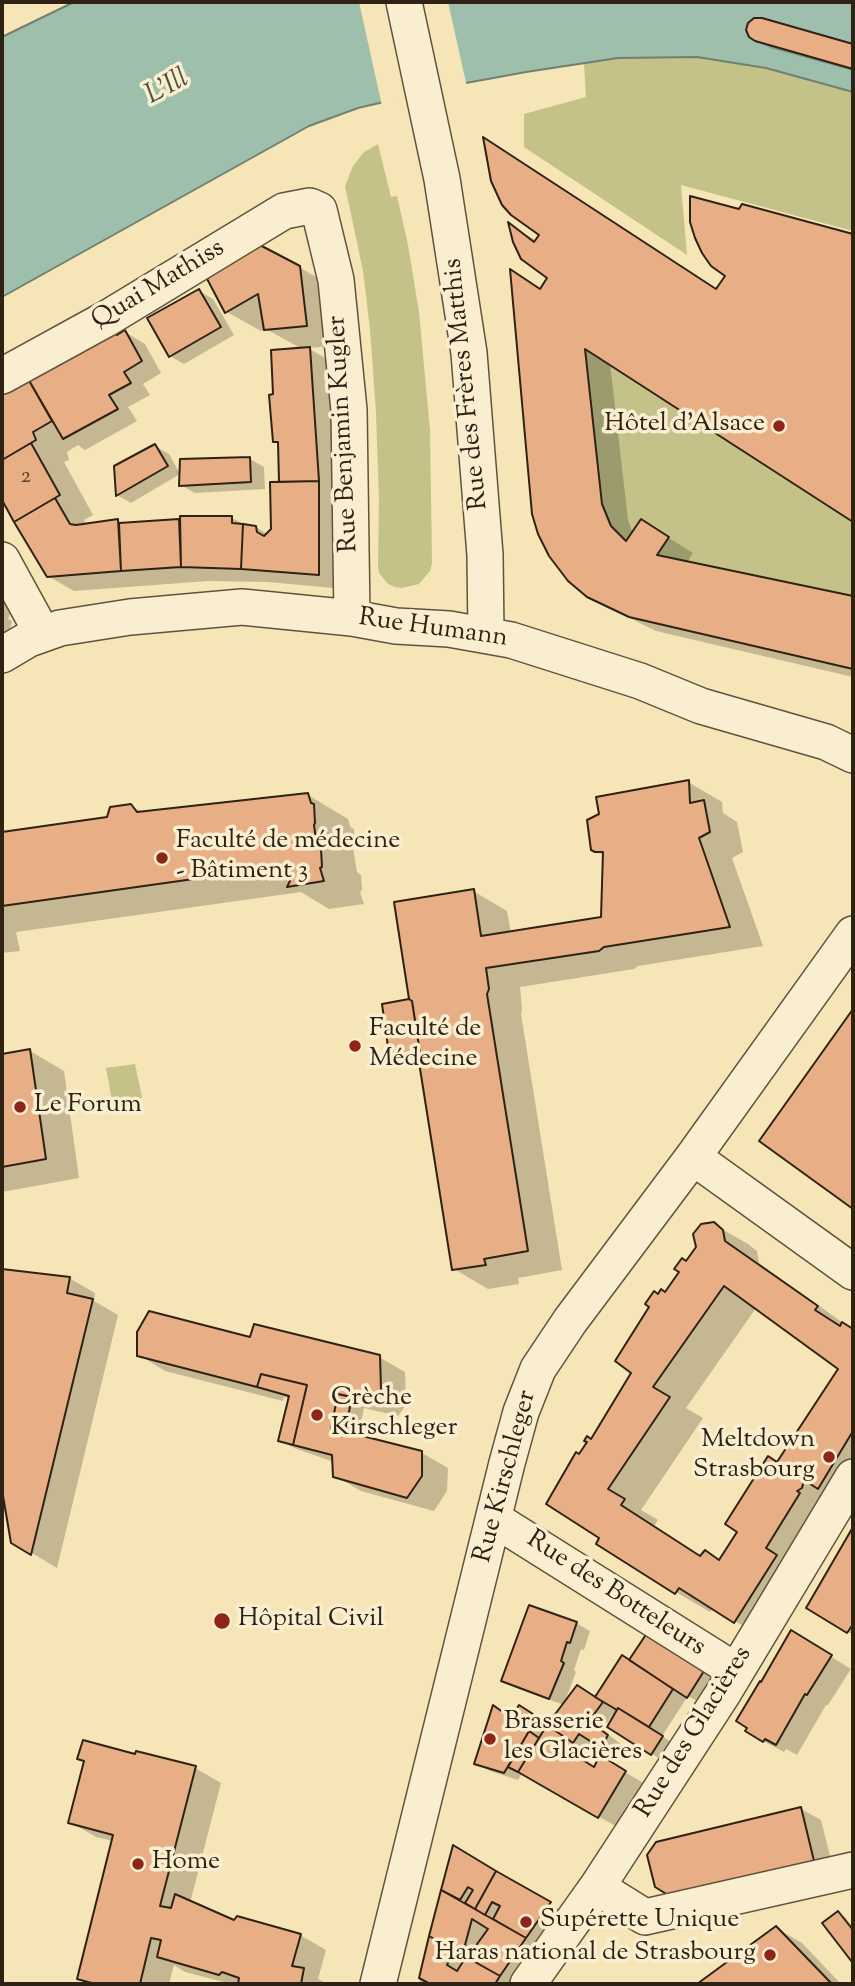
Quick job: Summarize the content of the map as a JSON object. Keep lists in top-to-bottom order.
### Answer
{
  "streets": {
    "street": [
      "Quai Mathiss",
      "Rue des Frères Matthis",
      "Rue Benjamin Kugler",
      "Rue Humann",
      "Rue Kirschleger",
      "Rue des Botteleurs",
      "Rue des Glacières"
    ]
  },
  "crossings": [
    ["Quai Mathiss", "Rue Benjamin Kugler"],
    ["Rue des Frères Matthis", "Rue Humann"],
    ["Rue Benjamin Kugler", "Rue Humann"],
    ["Rue Kirschleger", "Rue des Botteleurs"],
    ["Rue des Botteleurs", "Rue des Glacières"]
  ],
  "water": ["L'Ill"],
  "places": [
    "Hôtel d'Alsace",
    "Faculté de médecine - Bâtiment 3",
    "Faculté de Médecine",
    "Le Forum",
    "Crèche Kirschleger",
    "Meltdown Strasbourg",
    "Hôpital Civil",
    "Brasserie les Glacières",
    "Home",
    "Supérette Unique",
    "Haras national de Strasbourg"
  ],
  "house_numbers": ["2"]
}
